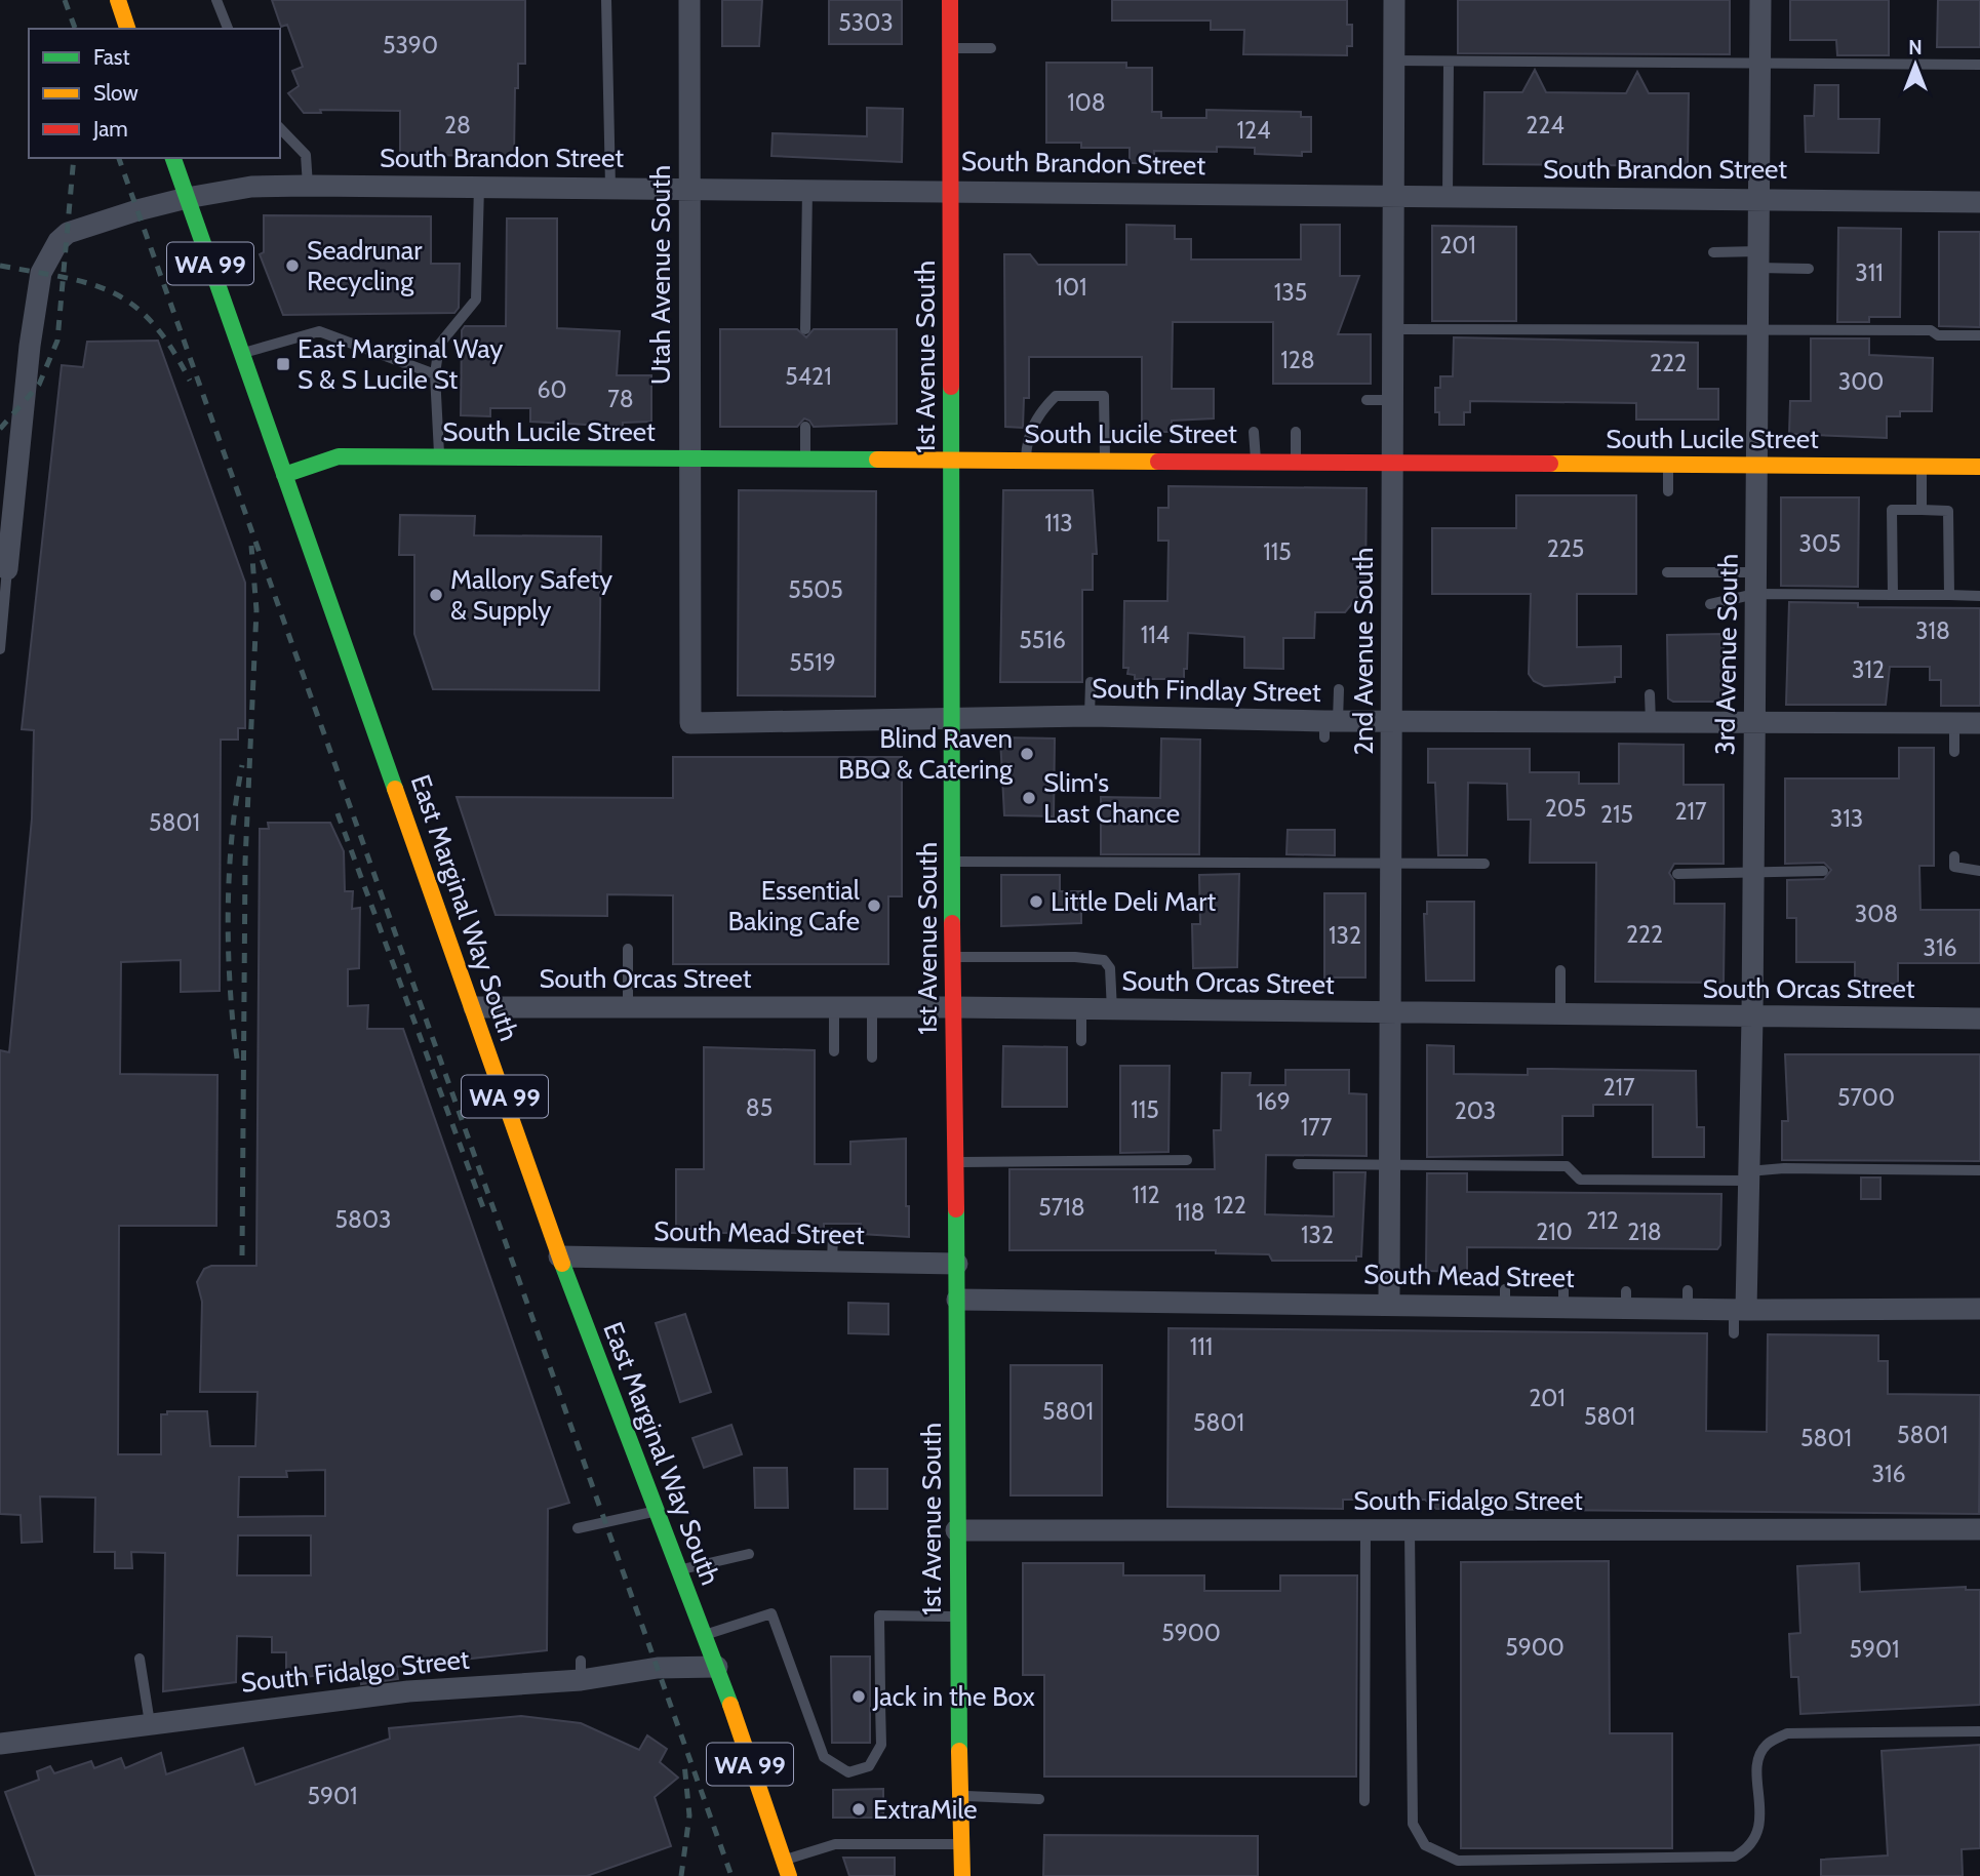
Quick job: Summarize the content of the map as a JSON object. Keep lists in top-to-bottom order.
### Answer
{
  "streets": {
    "main road": [
      "WA 99",
      "1st Avenue South",
      "South Lucile Street",
      "East Marginal Way South"
    ],
    "street": [
      "South Brandon Street",
      "Utah Avenue South",
      "2nd Avenue South",
      "3rd Avenue South",
      "South Findlay Street",
      "South Orcas Street",
      "South Mead Street",
      "South Fidalgo Street"
    ]
  },
  "crossings": [
    ["South Brandon Street", "Utah Avenue South"],
    ["South Brandon Street", "1st Avenue South"],
    ["South Brandon Street", "2nd Avenue South"],
    ["South Brandon Street", "3rd Avenue South"],
    ["South Brandon Street", "East Marginal Way South"],
    ["Utah Avenue South", "South Lucile Street"],
    ["Utah Avenue South", "South Findlay Street"],
    ["1st Avenue South", "South Lucile Street"],
    ["1st Avenue South", "South Findlay Street"],
    ["1st Avenue South", "South Orcas Street"],
    ["1st Avenue South", "South Mead Street"],
    ["1st Avenue South", "South Fidalgo Street"],
    ["South Lucile Street", "2nd Avenue South"],
    ["South Lucile Street", "3rd Avenue South"],
    ["South Lucile Street", "East Marginal Way South"],
    ["2nd Avenue South", "South Findlay Street"],
    ["2nd Avenue South", "South Orcas Street"],
    ["2nd Avenue South", "South Mead Street"],
    ["3rd Avenue South", "South Findlay Street"],
    ["3rd Avenue South", "South Orcas Street"],
    ["3rd Avenue South", "South Mead Street"],
    ["East Marginal Way South", "South Orcas Street"],
    ["East Marginal Way South", "South Mead Street"],
    ["East Marginal Way South", "South Fidalgo Street"]
  ],
  "places": {
    "other": [
      "Seadrunar Recycling",
      "Mallory Safety & Supply",
      "Blind Raven BBQ & Catering",
      "Slim's Last Chance",
      "Little Deli Mart",
      "Essential Baking Cafe",
      "Jack in the Box",
      "ExtraMile"
    ],
    "transit": ["East Marginal Way S & S Lucile St"]
  },
  "house_numbers": [
    "5303",
    "5390",
    "108",
    "28",
    "224",
    "124",
    "201",
    "311",
    "101",
    "135",
    "128",
    "222",
    "5421",
    "300",
    "60",
    "78",
    "113",
    "305",
    "225",
    "115",
    "5505",
    "318",
    "114",
    "5516",
    "5519",
    "312",
    "205",
    "217",
    "215",
    "313",
    "5801",
    "308",
    "222",
    "132",
    "316",
    "217",
    "5700",
    "169",
    "85",
    "115",
    "203",
    "177",
    "112",
    "122",
    "5718",
    "118",
    "5803",
    "212",
    "210",
    "218",
    "132",
    "111",
    "201",
    "5801",
    "5801",
    "5801",
    "5801",
    "5801",
    "316",
    "5900",
    "5900",
    "5901",
    "5901"
  ],
  "legend": ["Fast", "Slow", "Jam"],
  "north": "top"
}
